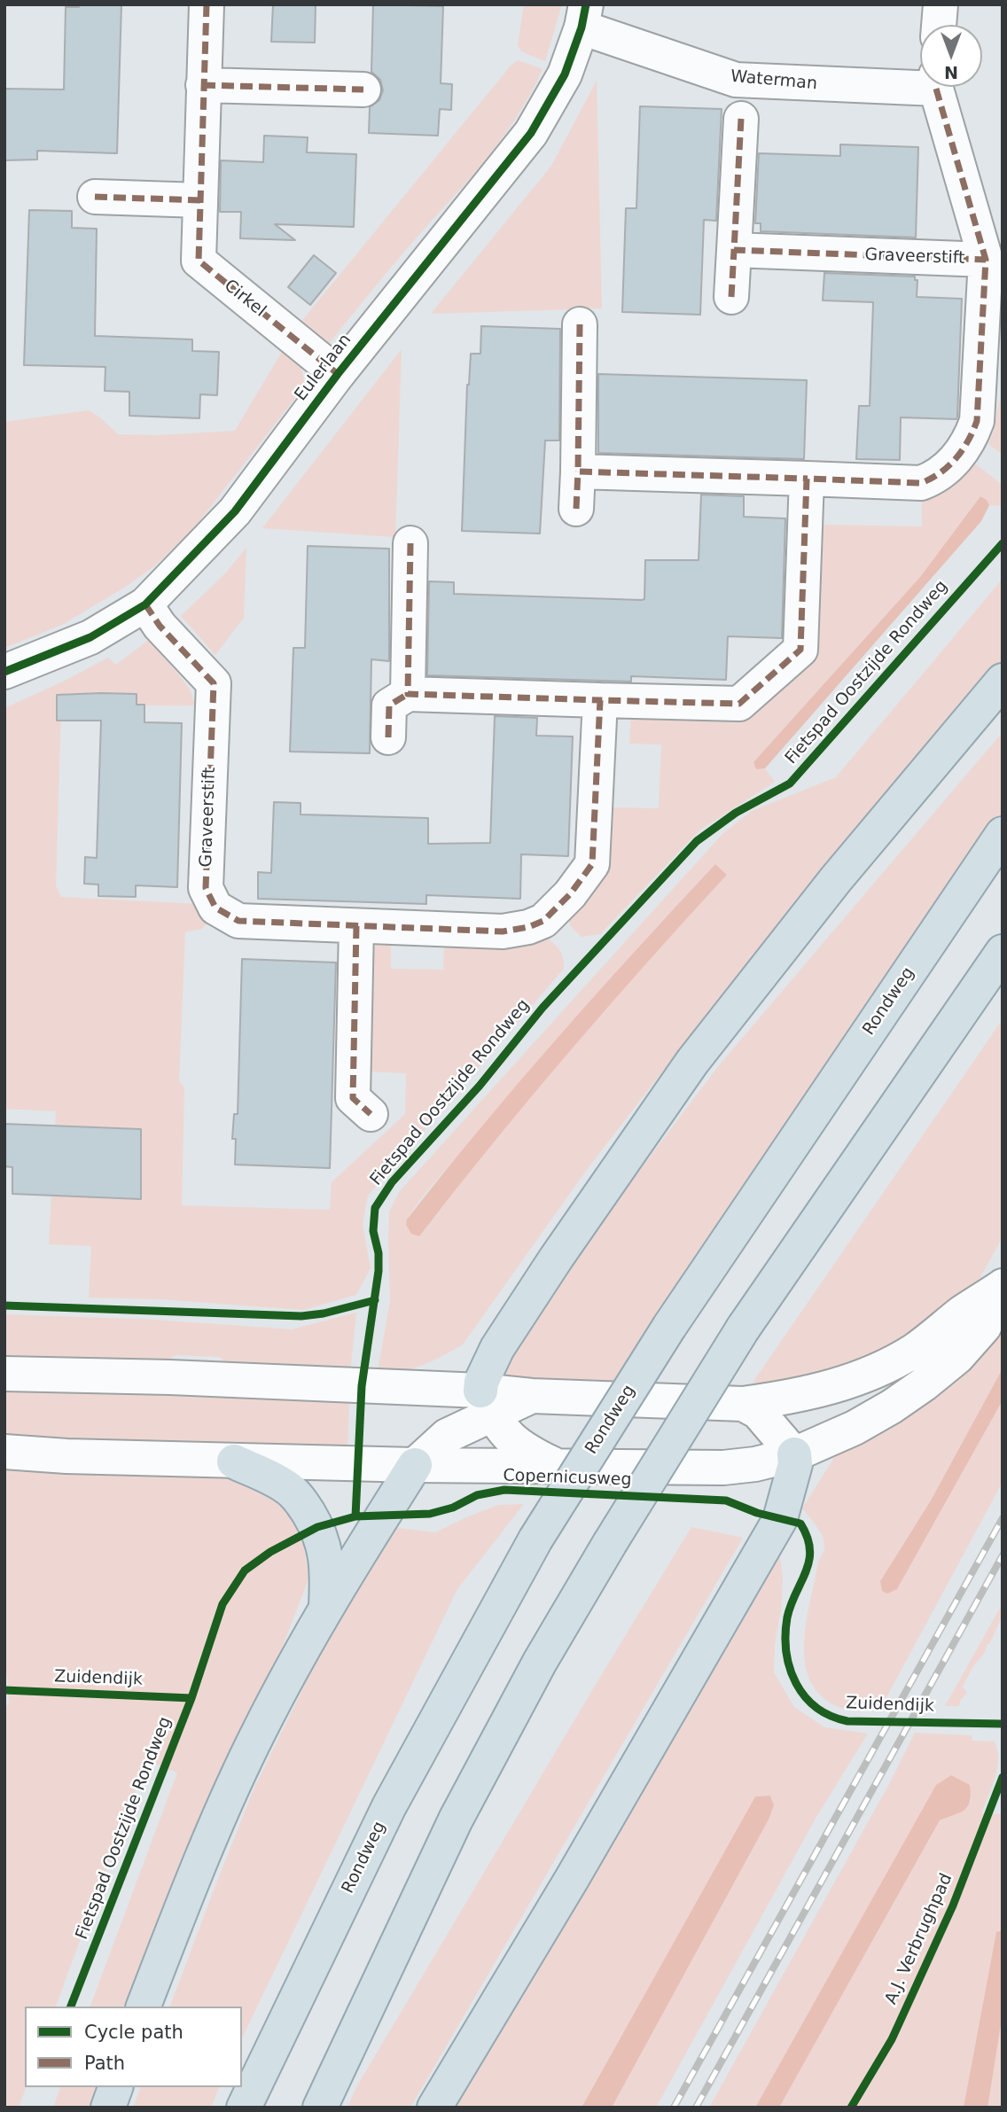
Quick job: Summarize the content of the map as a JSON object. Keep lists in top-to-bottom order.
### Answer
{
  "streets": {
    "highway": ["Rondweg"],
    "street": [
      "Waterman",
      "Graveerstift",
      "Cirkel",
      "Eulerlaan",
      "Copernicusweg"
    ],
    "cycle path": ["Fietspad Oostzijde Rondweg", "Zuidendijk", "A.J. Verbrughpad"]
  },
  "crossings": [
    ["Waterman", "Graveerstift"],
    ["Waterman", "Eulerlaan"],
    ["Graveerstift", "Eulerlaan"],
    ["Cirkel", "Eulerlaan"]
  ],
  "legend": ["Cycle path", "Path"],
  "north": "bottom"
}
